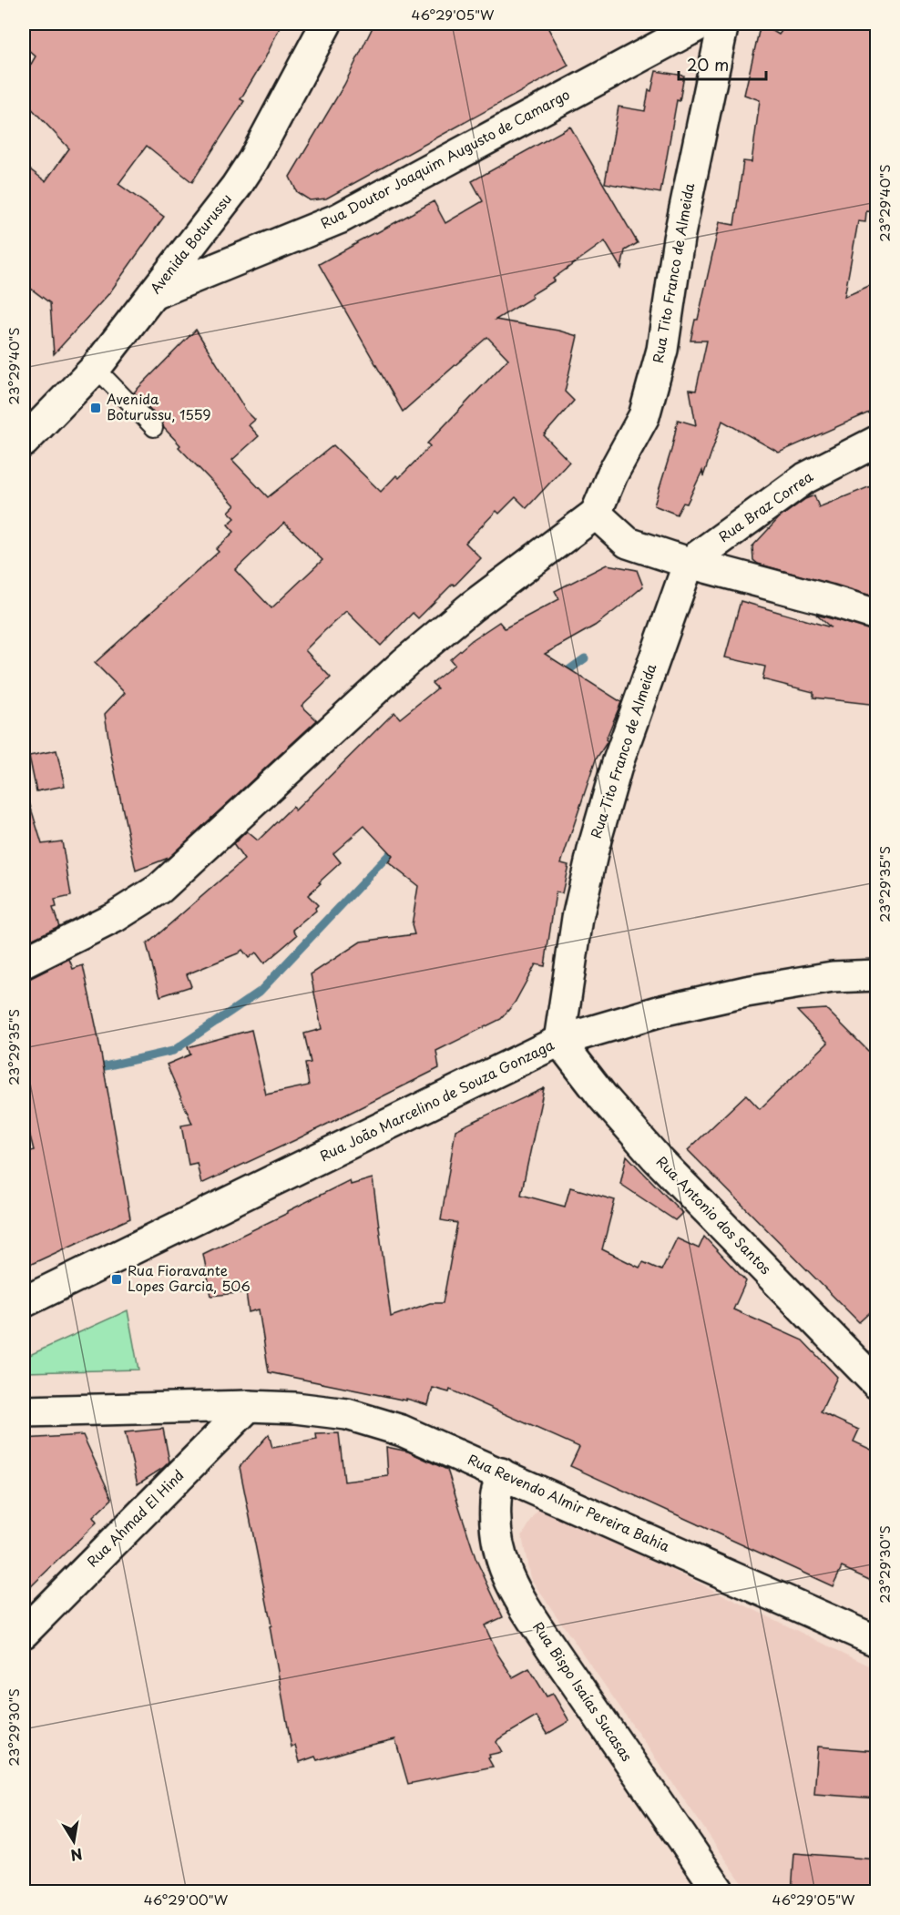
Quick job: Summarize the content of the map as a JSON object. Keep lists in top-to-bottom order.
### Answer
{
  "streets": {
    "street": [
      "Rua Doutor Joaquim Augusto de Camargo",
      "Avenida Boturussu",
      "Rua Tito Franco de Almeida",
      "Rua Braz Correa",
      "Rua João Marcelino de Souza Gonzaga",
      "Rua Antonio dos Santos",
      "Rua Revendo Almir Pereira Bahia",
      "Rua Ahmad El Hind",
      "Rua Bispo Isaías Sucasas"
    ]
  },
  "crossings": [
    ["Rua Doutor Joaquim Augusto de Camargo", "Avenida Boturussu"],
    ["Rua Tito Franco de Almeida", "Rua Braz Correa"],
    ["Rua Tito Franco de Almeida", "Rua João Marcelino de Souza Gonzaga"],
    ["Rua Tito Franco de Almeida", "Rua Antonio dos Santos"],
    ["Rua João Marcelino de Souza Gonzaga", "Rua Antonio dos Santos"],
    ["Rua Revendo Almir Pereira Bahia", "Rua Ahmad El Hind"],
    ["Rua Revendo Almir Pereira Bahia", "Rua Bispo Isaías Sucasas"]
  ],
  "places": {
    "transit": ["Avenida Boturussu, 1559", "Rua Fioravante Lopes Garcia, 506"]
  },
  "scale_bar": "20 m",
  "north": "bottom",
  "coordinates": [
    "46°29'05\"W",
    "23°29'40\"S",
    "23°29'35\"S",
    "23°29'30\"S",
    "46°29'00\"W"
  ]
}
